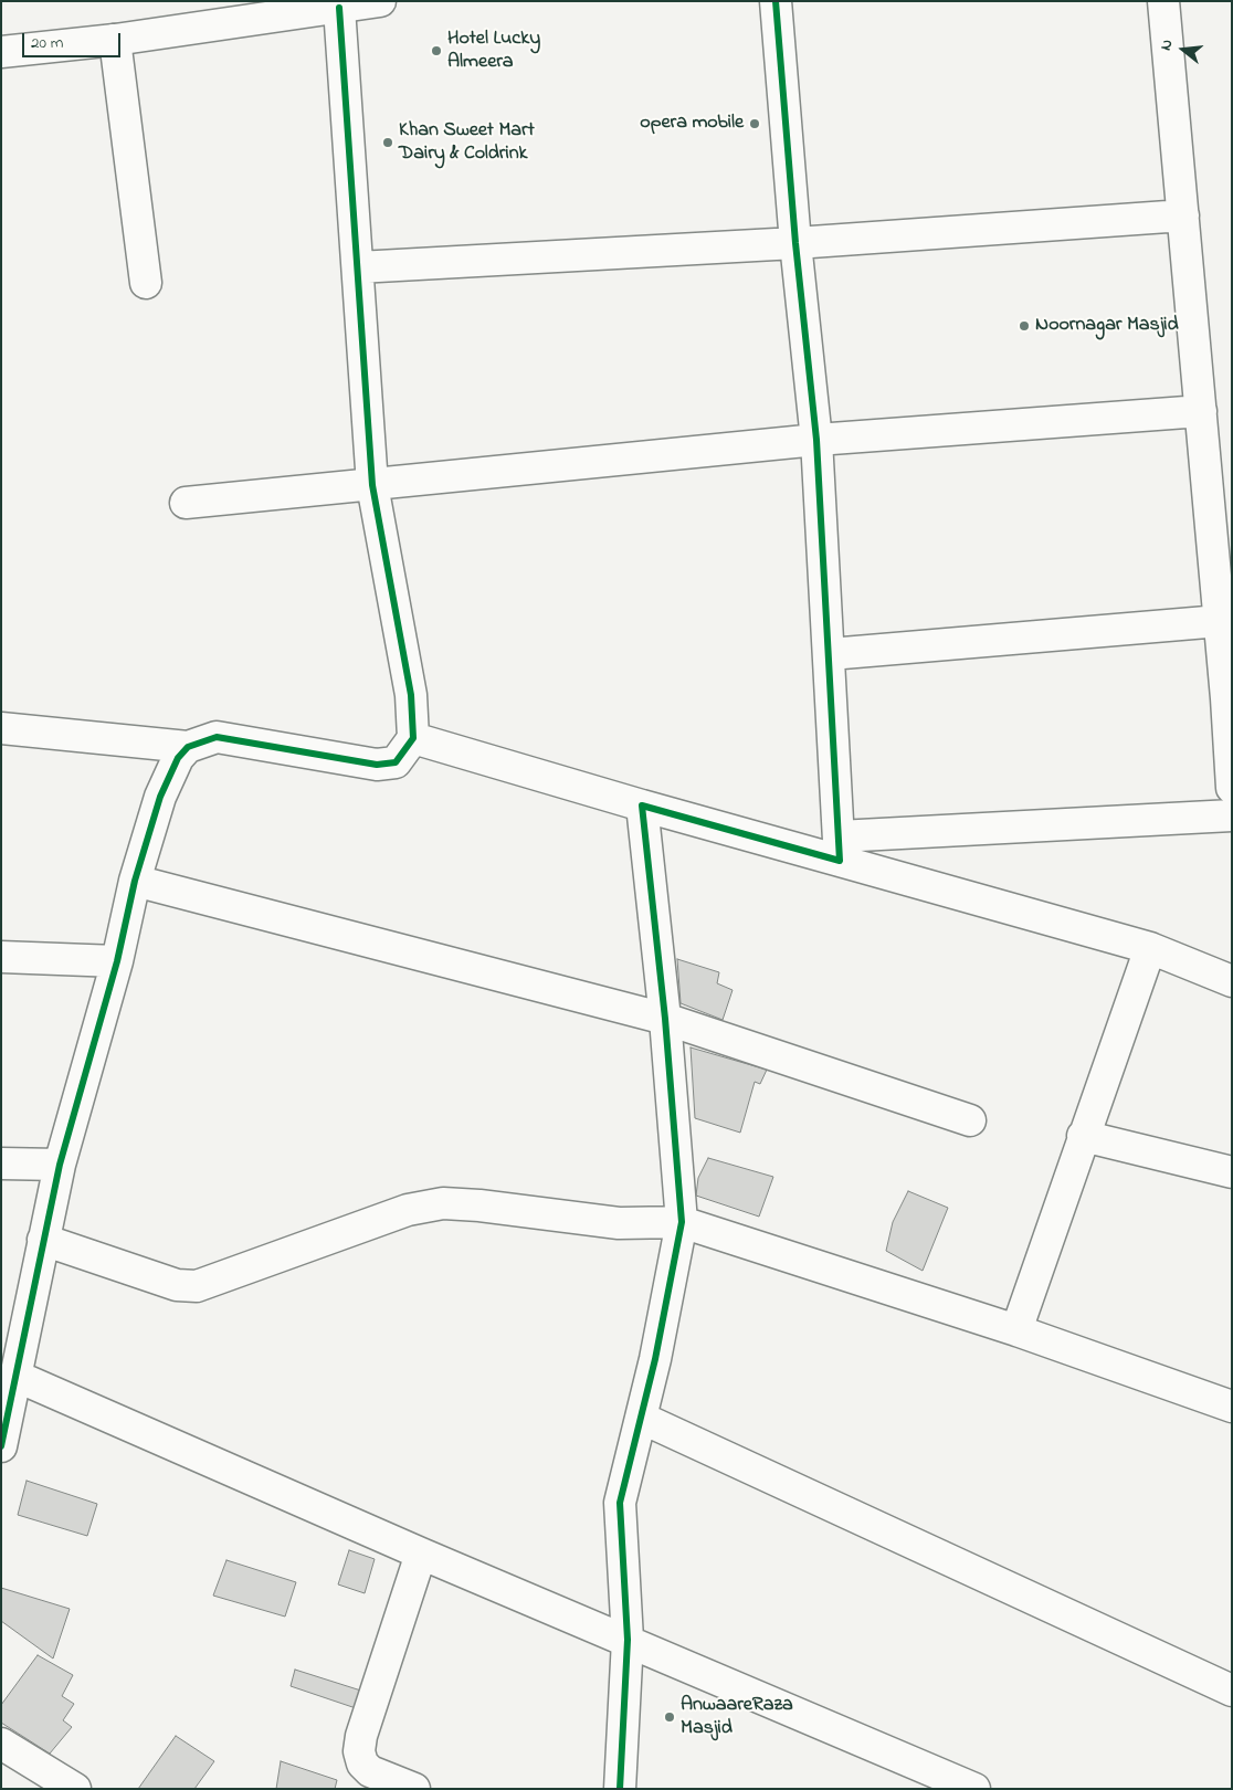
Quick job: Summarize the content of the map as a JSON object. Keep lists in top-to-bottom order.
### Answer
{
  "places": [
    "Hotel Lucky Almeera",
    "opera mobile",
    "Khan Sweet Mart Dairy & Coldrink",
    "Noornagar Masjid",
    "AnwaareRaza Masjid"
  ],
  "scale_bar": "20 m",
  "north": "left"
}
